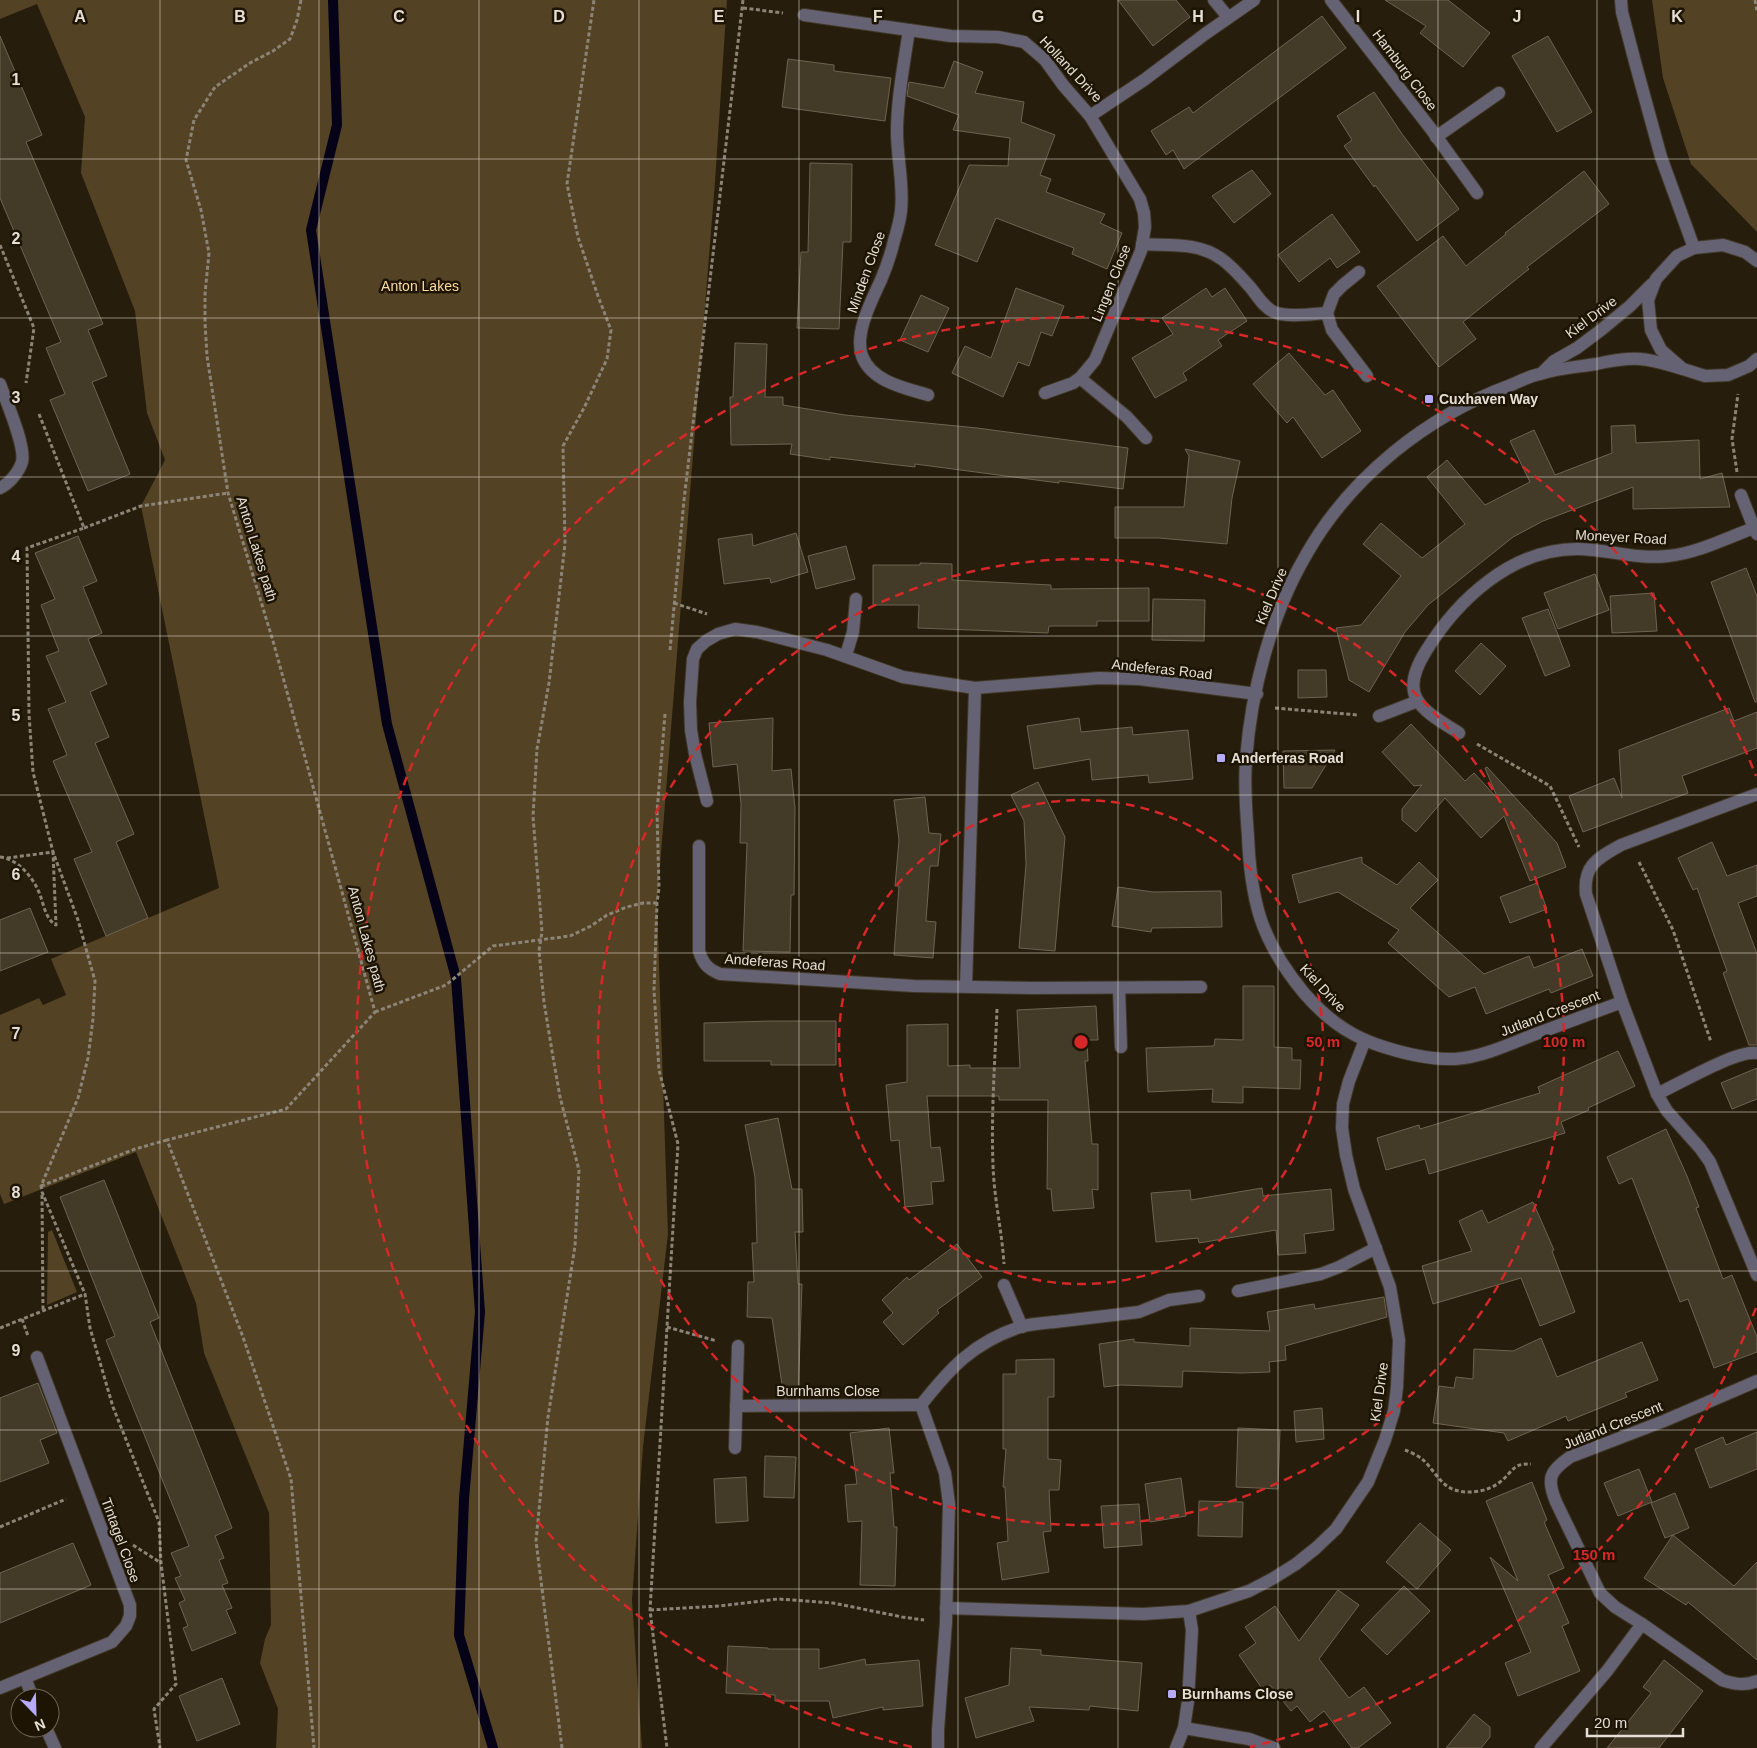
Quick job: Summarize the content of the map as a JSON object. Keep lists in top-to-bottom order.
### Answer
{
  "streets": {
    "street": [
      "Holland Drive",
      "Hamburg Close",
      "Minden Close",
      "Lingen Close",
      "Kiel Drive",
      "Moneyer Road",
      "Andeferas Road",
      "Jutland Crescent",
      "Burnhams Close",
      "Tintagel Close"
    ],
    "path": ["Anton Lakes path"]
  },
  "crossings": [
    ["Holland Drive", "Minden Close"],
    ["Holland Drive", "Lingen Close"],
    ["Kiel Drive", "Andeferas Road"],
    ["Kiel Drive", "Jutland Crescent"]
  ],
  "parks": ["Anton Lakes"],
  "places": {
    "transit": ["Cuxhaven Way", "Anderferas Road", "Burnhams Close"]
  },
  "scale_bar": "20 m",
  "north": "bottom right",
  "grid": {
    "columns": [
      "A",
      "B",
      "C",
      "D",
      "E",
      "F",
      "G",
      "H",
      "I",
      "J",
      "K"
    ],
    "rows": [
      "1",
      "2",
      "3",
      "4",
      "5",
      "6",
      "7",
      "8",
      "9"
    ]
  },
  "rings": ["50 m", "100 m", "150 m"]
}
